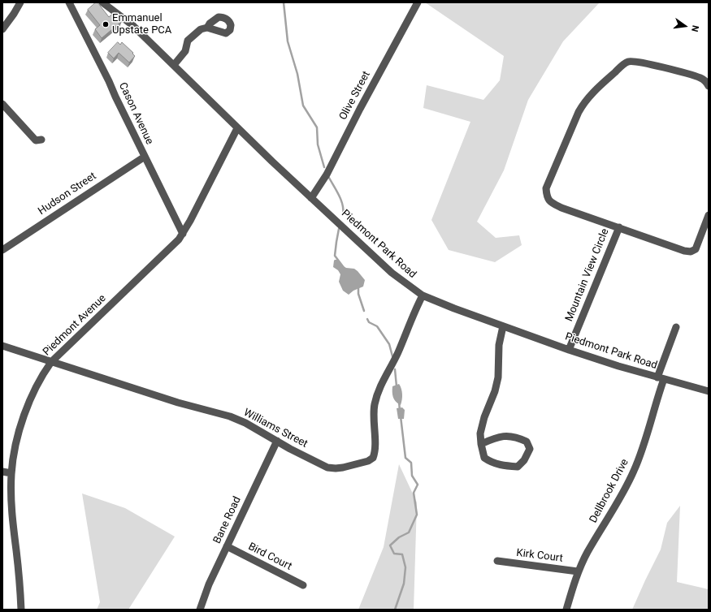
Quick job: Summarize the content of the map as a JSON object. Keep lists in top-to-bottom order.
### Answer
{
  "streets": {
    "street": [
      "Olive Street",
      "Cason Avenue",
      "Hudson Street",
      "Piedmont Park Road",
      "Mountain View Circle",
      "Piedmont Avenue",
      "Williams Street",
      "Dellbrook Drive",
      "Bane Road",
      "Kirk Court",
      "Bird Court"
    ]
  },
  "crossings": [
    ["Olive Street", "Piedmont Park Road"],
    ["Cason Avenue", "Hudson Street"],
    ["Cason Avenue", "Piedmont Avenue"],
    ["Piedmont Park Road", "Mountain View Circle"],
    ["Piedmont Park Road", "Piedmont Avenue"],
    ["Piedmont Park Road", "Williams Street"],
    ["Piedmont Park Road", "Dellbrook Drive"],
    ["Piedmont Avenue", "Williams Street"],
    ["Williams Street", "Bane Road"],
    ["Dellbrook Drive", "Kirk Court"],
    ["Bane Road", "Bird Court"]
  ],
  "places": ["Emmanuel Upstate PCA"],
  "north": "right"
}
